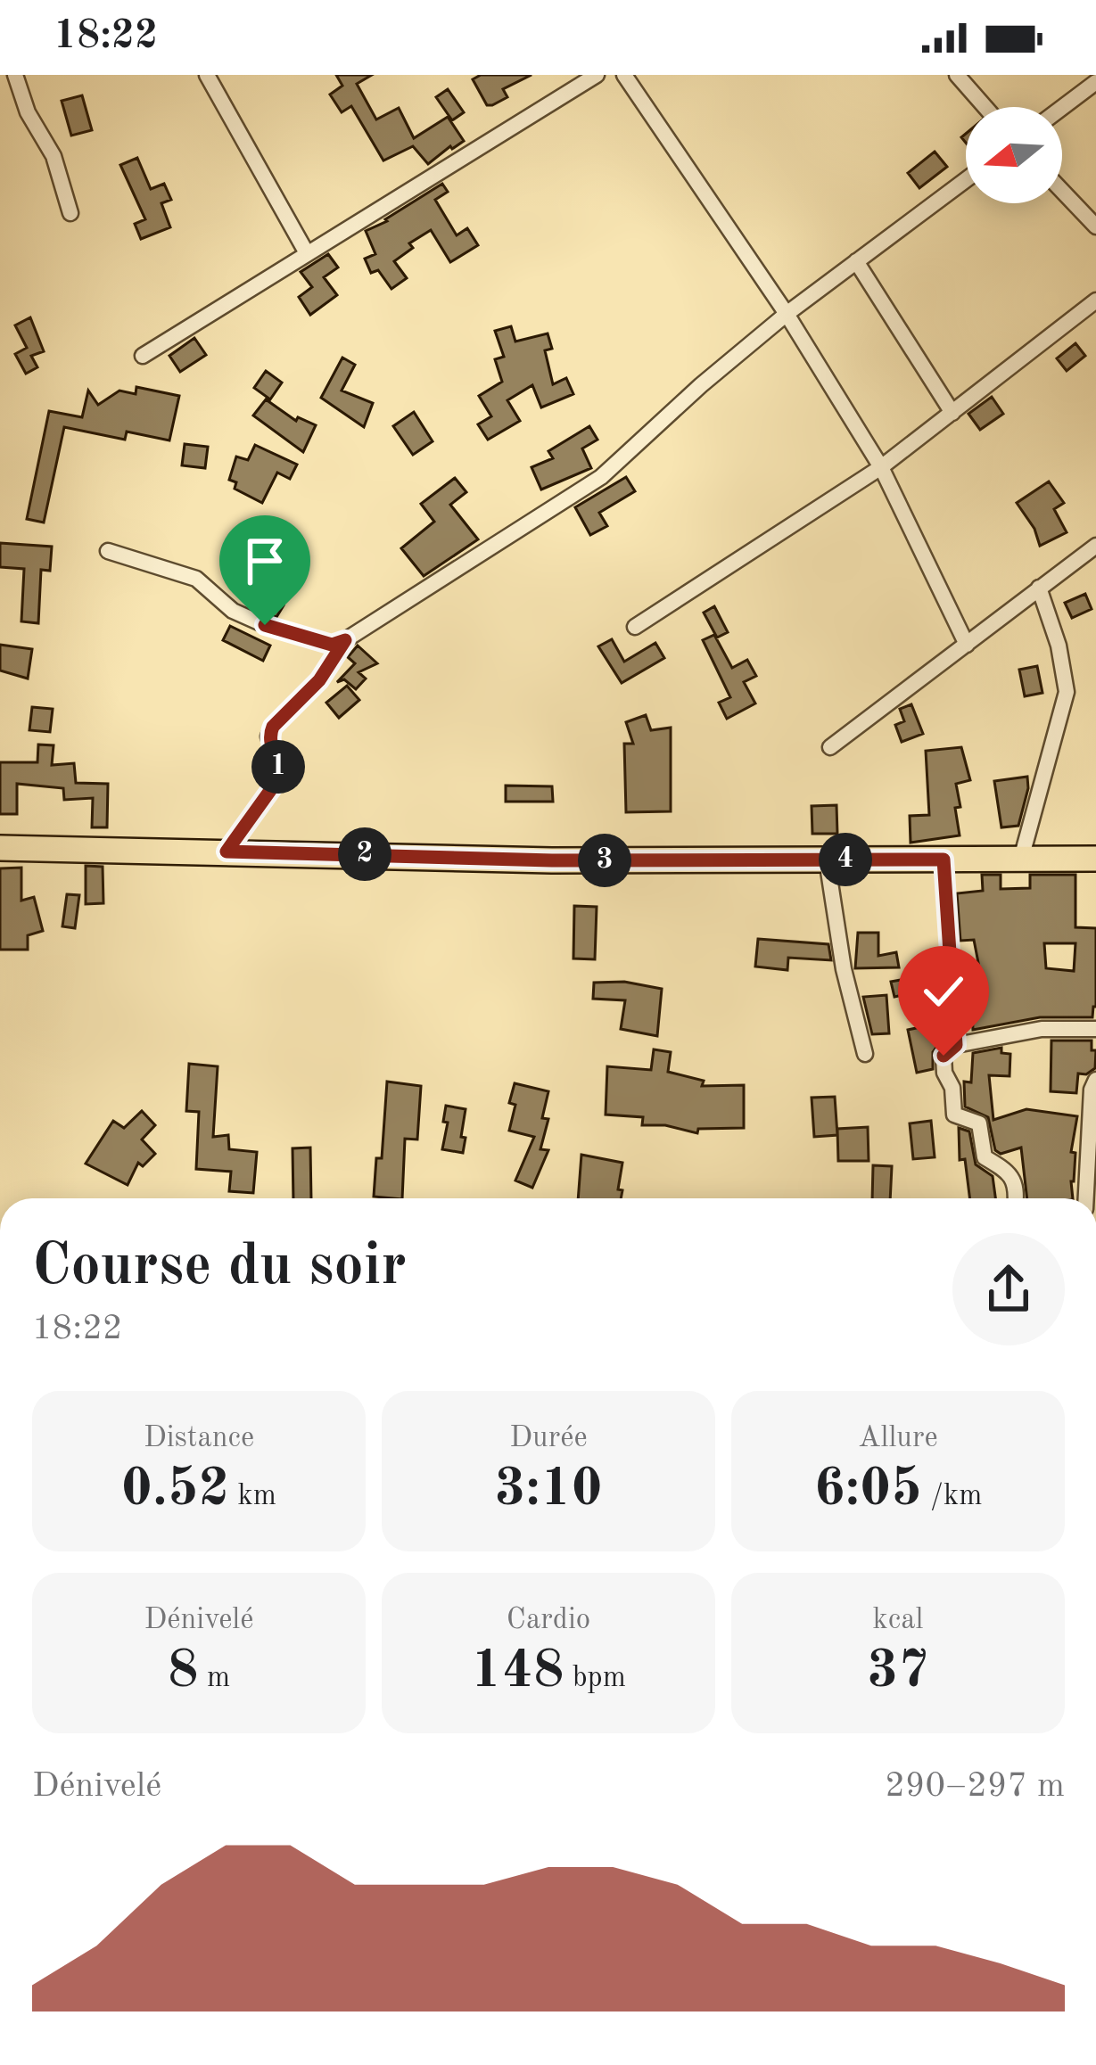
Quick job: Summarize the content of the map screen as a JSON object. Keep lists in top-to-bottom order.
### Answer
{
  "north": "left",
  "page": {
    "status": "18:22",
    "pins": [
      "1",
      "2",
      "4",
      "3"
    ],
    "heading": ["Course du soir", "18:22"],
    "stats": [
      ["Distance", "0.52 km"],
      ["Durée", "3:10"],
      ["Allure", "6:05 /km"],
      ["Dénivelé", "8 m"],
      ["Cardio", "148 bpm"],
      ["kcal", "37"]
    ],
    "chart": ["Dénivelé", "290–297 m"]
  }
}
